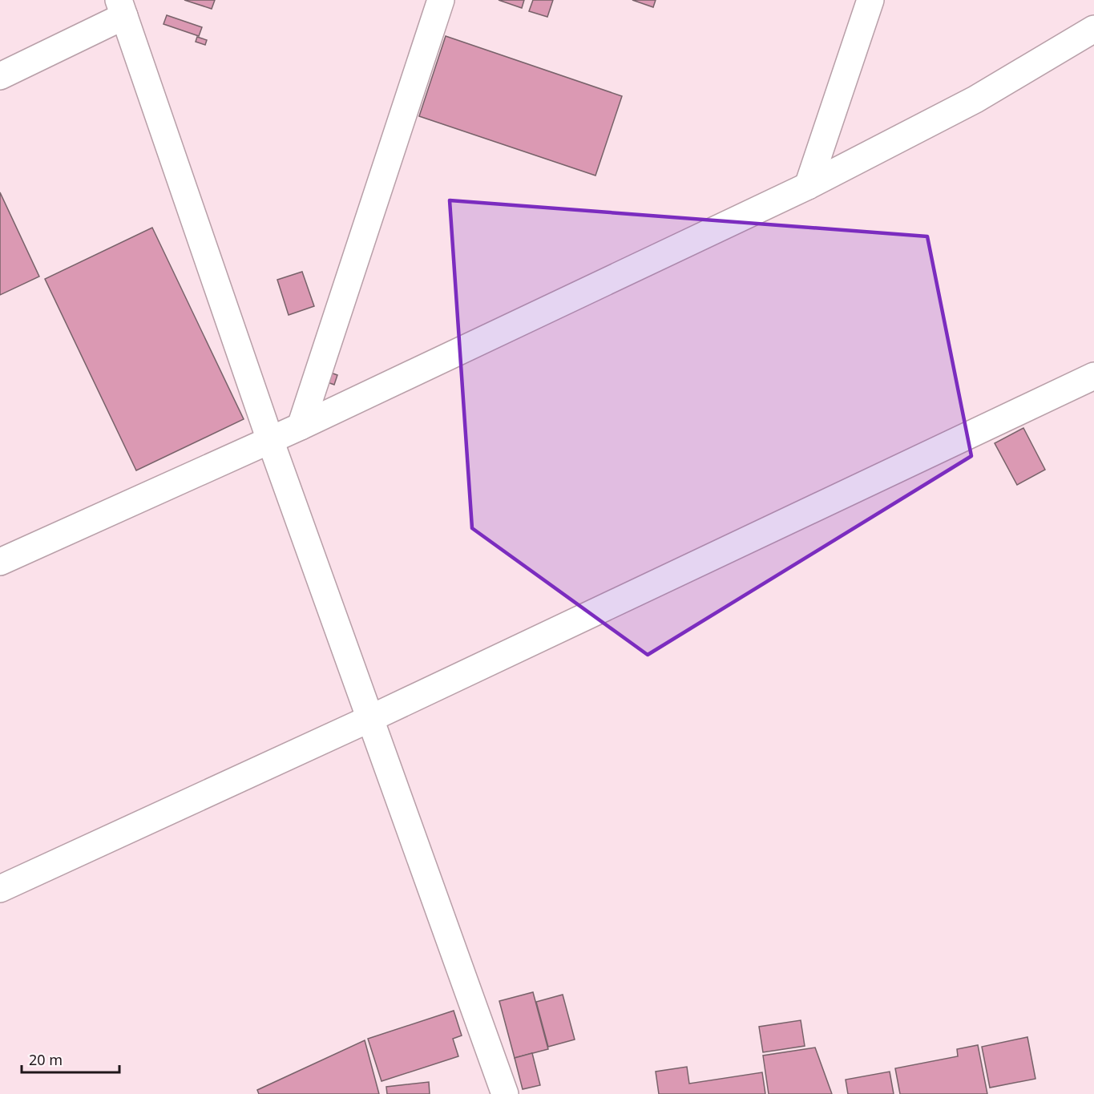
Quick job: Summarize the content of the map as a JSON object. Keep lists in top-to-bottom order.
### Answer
{
  "scale_bar": "20 m"
}
